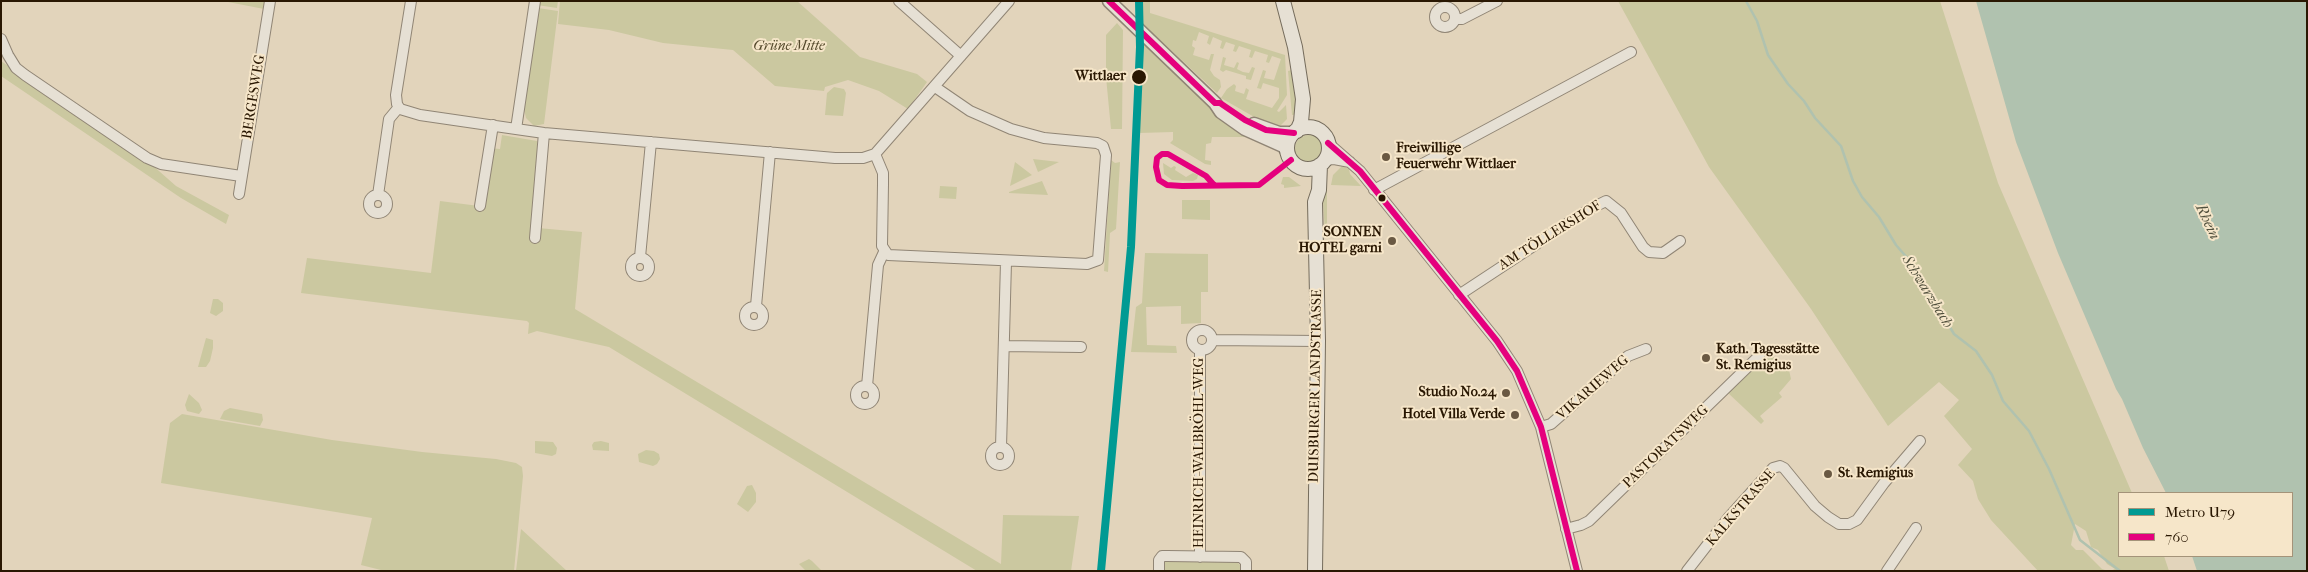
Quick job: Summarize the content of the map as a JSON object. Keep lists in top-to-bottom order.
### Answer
{
  "streets": {
    "main road": ["DUISBURGER LANDSTRASSE"],
    "street": [
      "BERGESWEG",
      "AM TÖLLERSHOF",
      "VIKARIEWEG",
      "PASTORATSWEG",
      "HEINRICH-WALBRÖHL-WEG",
      "KALKSTRASSE"
    ]
  },
  "crossings": [
    ["DUISBURGER LANDSTRASSE", "HEINRICH-WALBRÖHL-WEG"]
  ],
  "water": ["Rhein", "Schwarzbach"],
  "parks": ["Grüne Mitte"],
  "places": [
    "Wittlaer",
    "Freiwillige Feuerwehr Wittlaer",
    "SONNEN HOTEL garni",
    "Kath. Tagesstätte St. Remigius",
    "Studio No.24",
    "Hotel Villa Verde",
    "St. Remigius"
  ],
  "lines": ["metro line U79", "transit line 760"],
  "legend": ["Metro U79", "760"]
}
